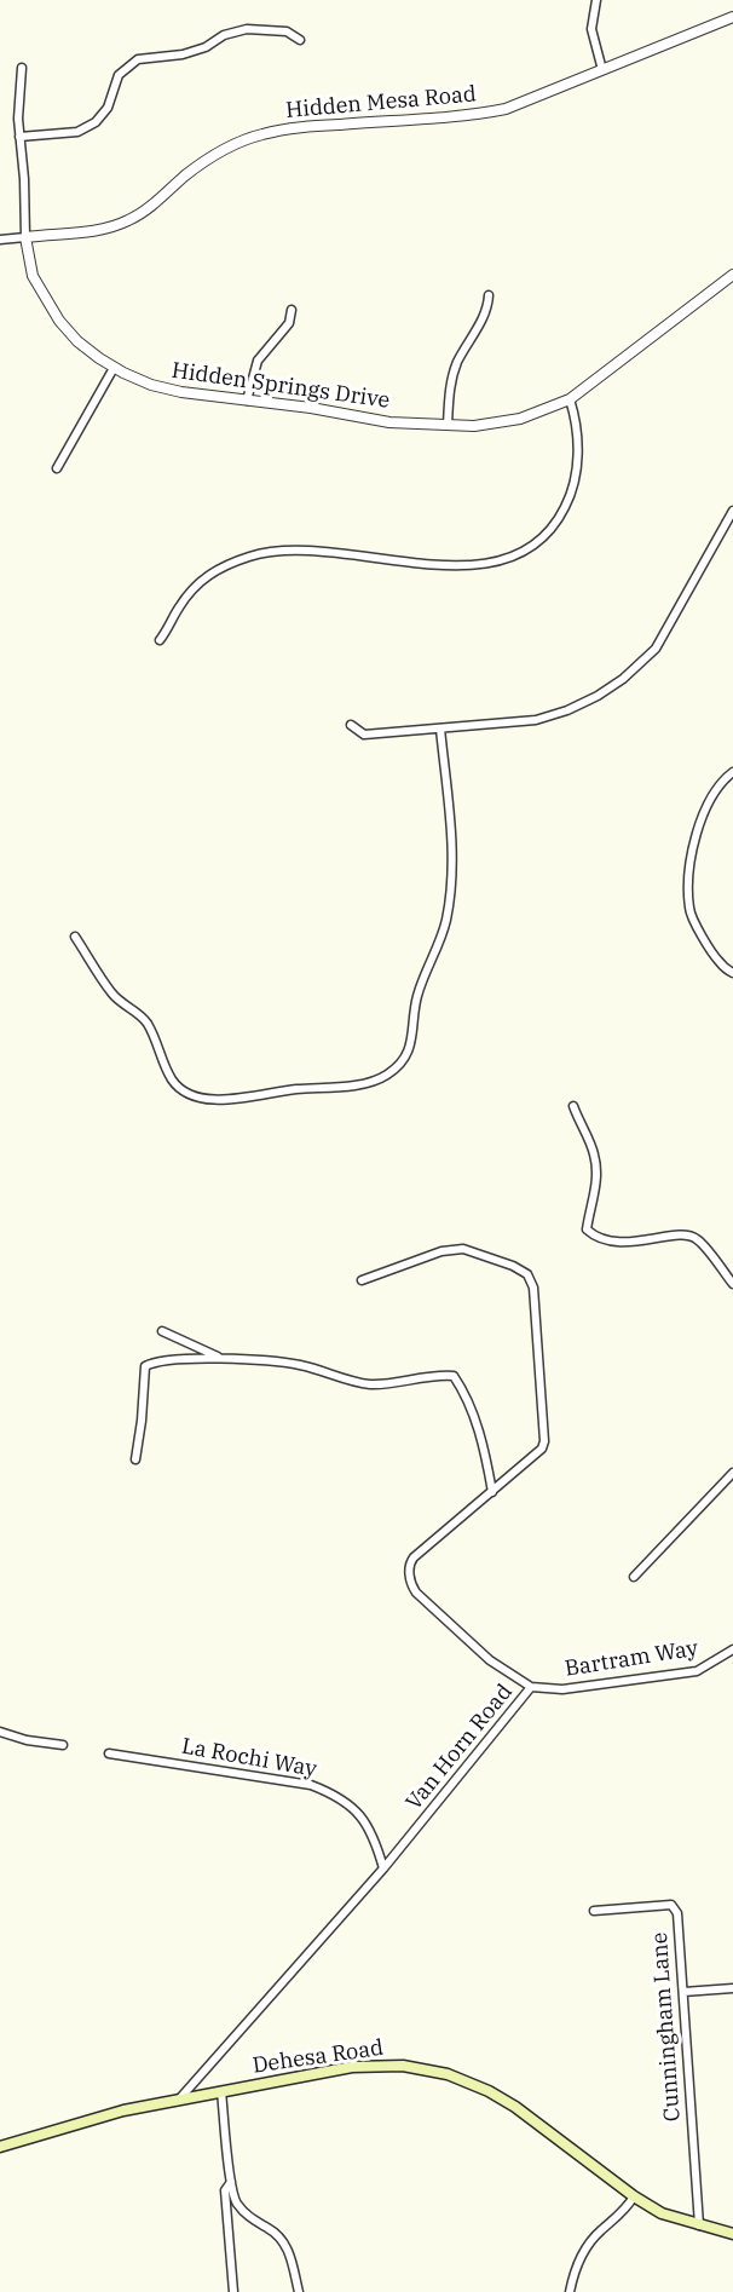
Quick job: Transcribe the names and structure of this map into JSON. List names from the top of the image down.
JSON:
{
  "streets": {
    "main road": ["Dehesa Road"],
    "street": [
      "Hidden Mesa Road",
      "Hidden Springs Drive",
      "Bartram Way",
      "Van Horn Road",
      "La Rochi Way",
      "Cunningham Lane"
    ]
  },
  "crossings": [
    ["Hidden Mesa Road", "Hidden Springs Drive"],
    ["Bartram Way", "Van Horn Road"],
    ["Van Horn Road", "La Rochi Way"],
    ["Van Horn Road", "Dehesa Road"],
    ["Cunningham Lane", "Dehesa Road"]
  ]
}
